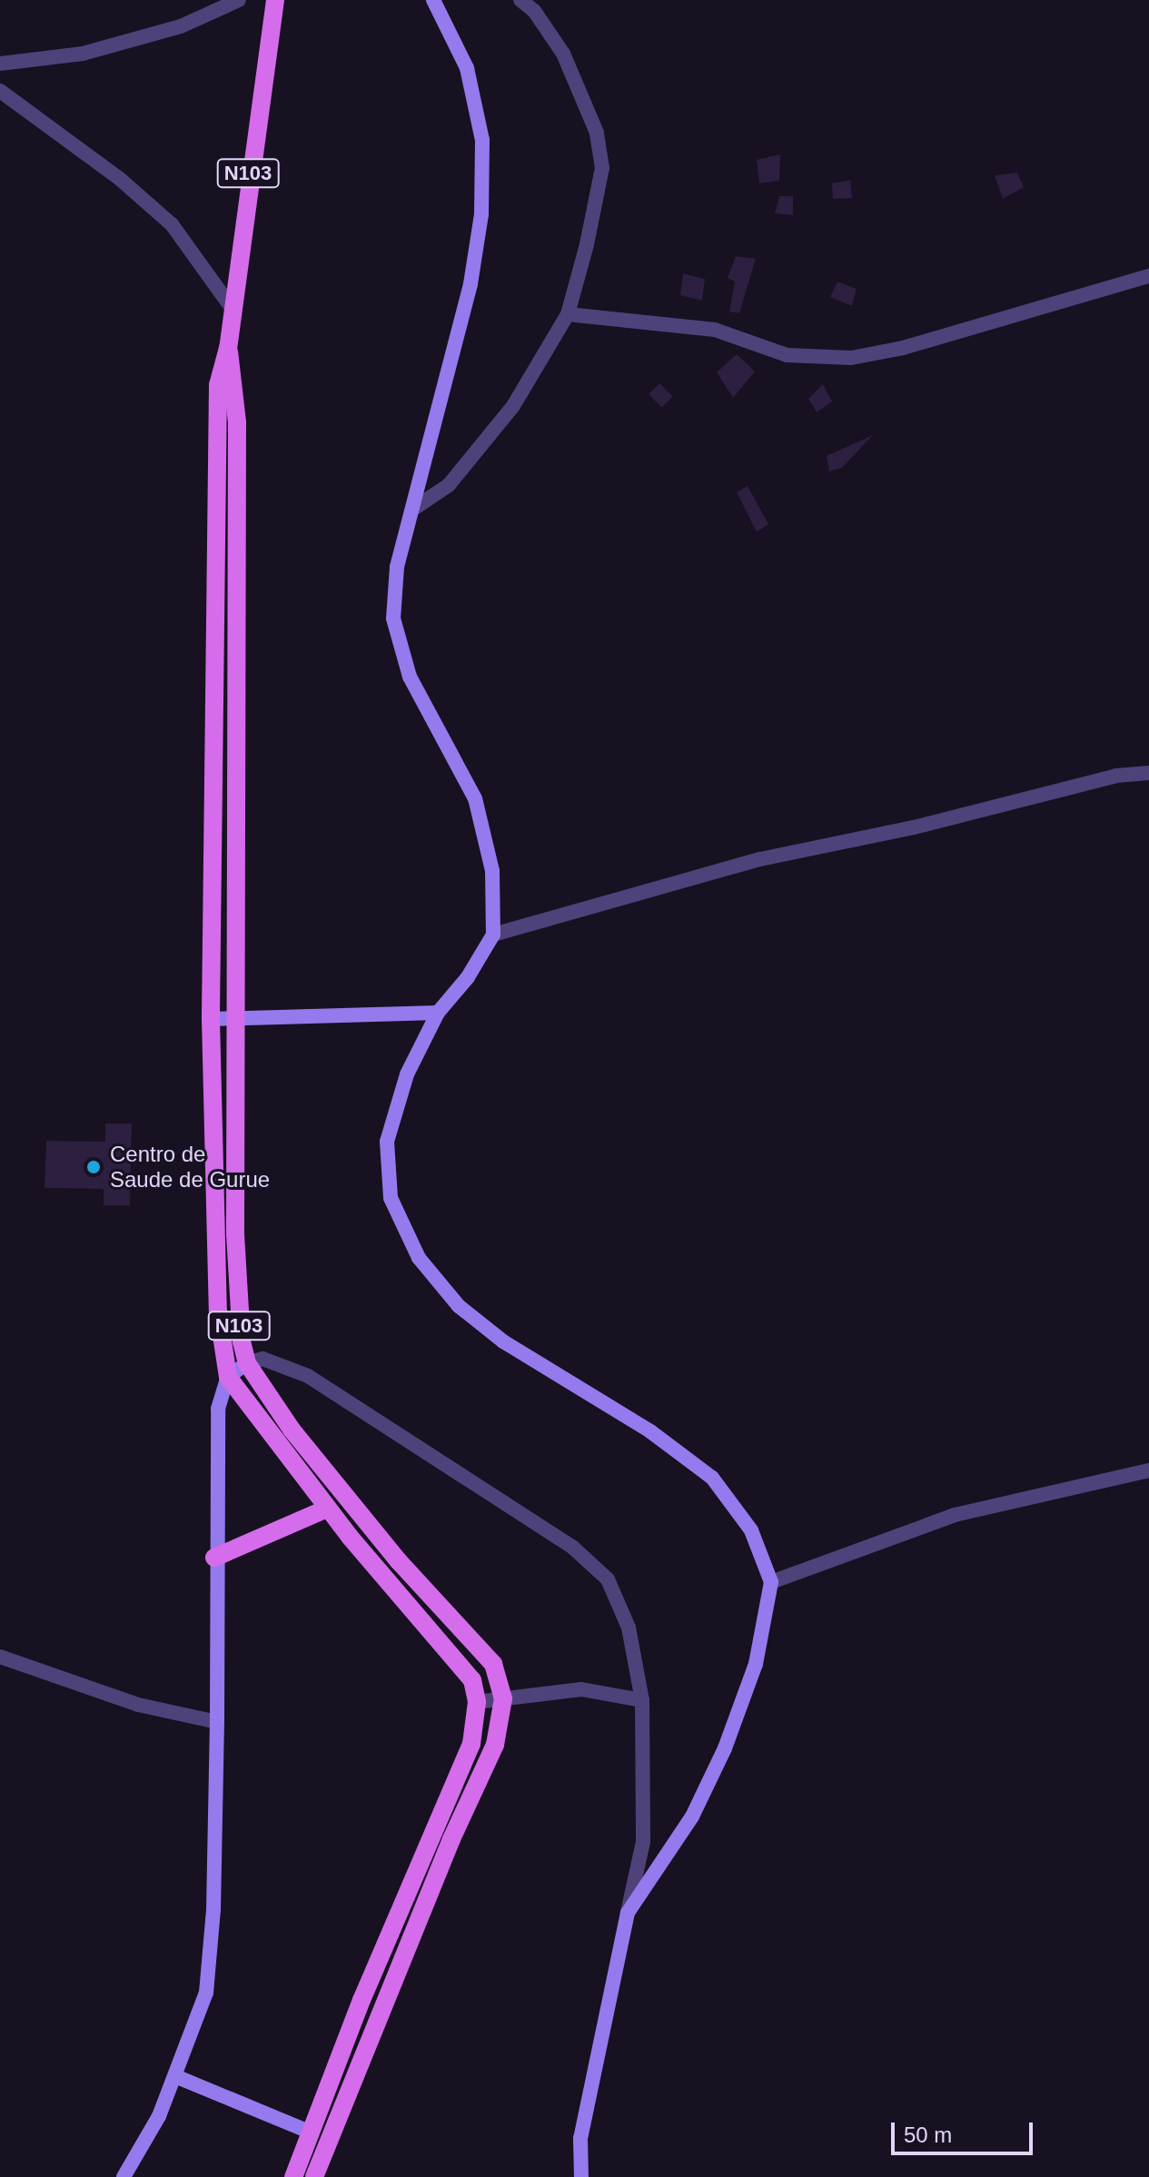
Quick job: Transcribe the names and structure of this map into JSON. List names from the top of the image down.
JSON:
{
  "streets": {
    "main road": ["N103"]
  },
  "places": ["Centro de Saude de Gurue"],
  "scale_bar": "50 m"
}
